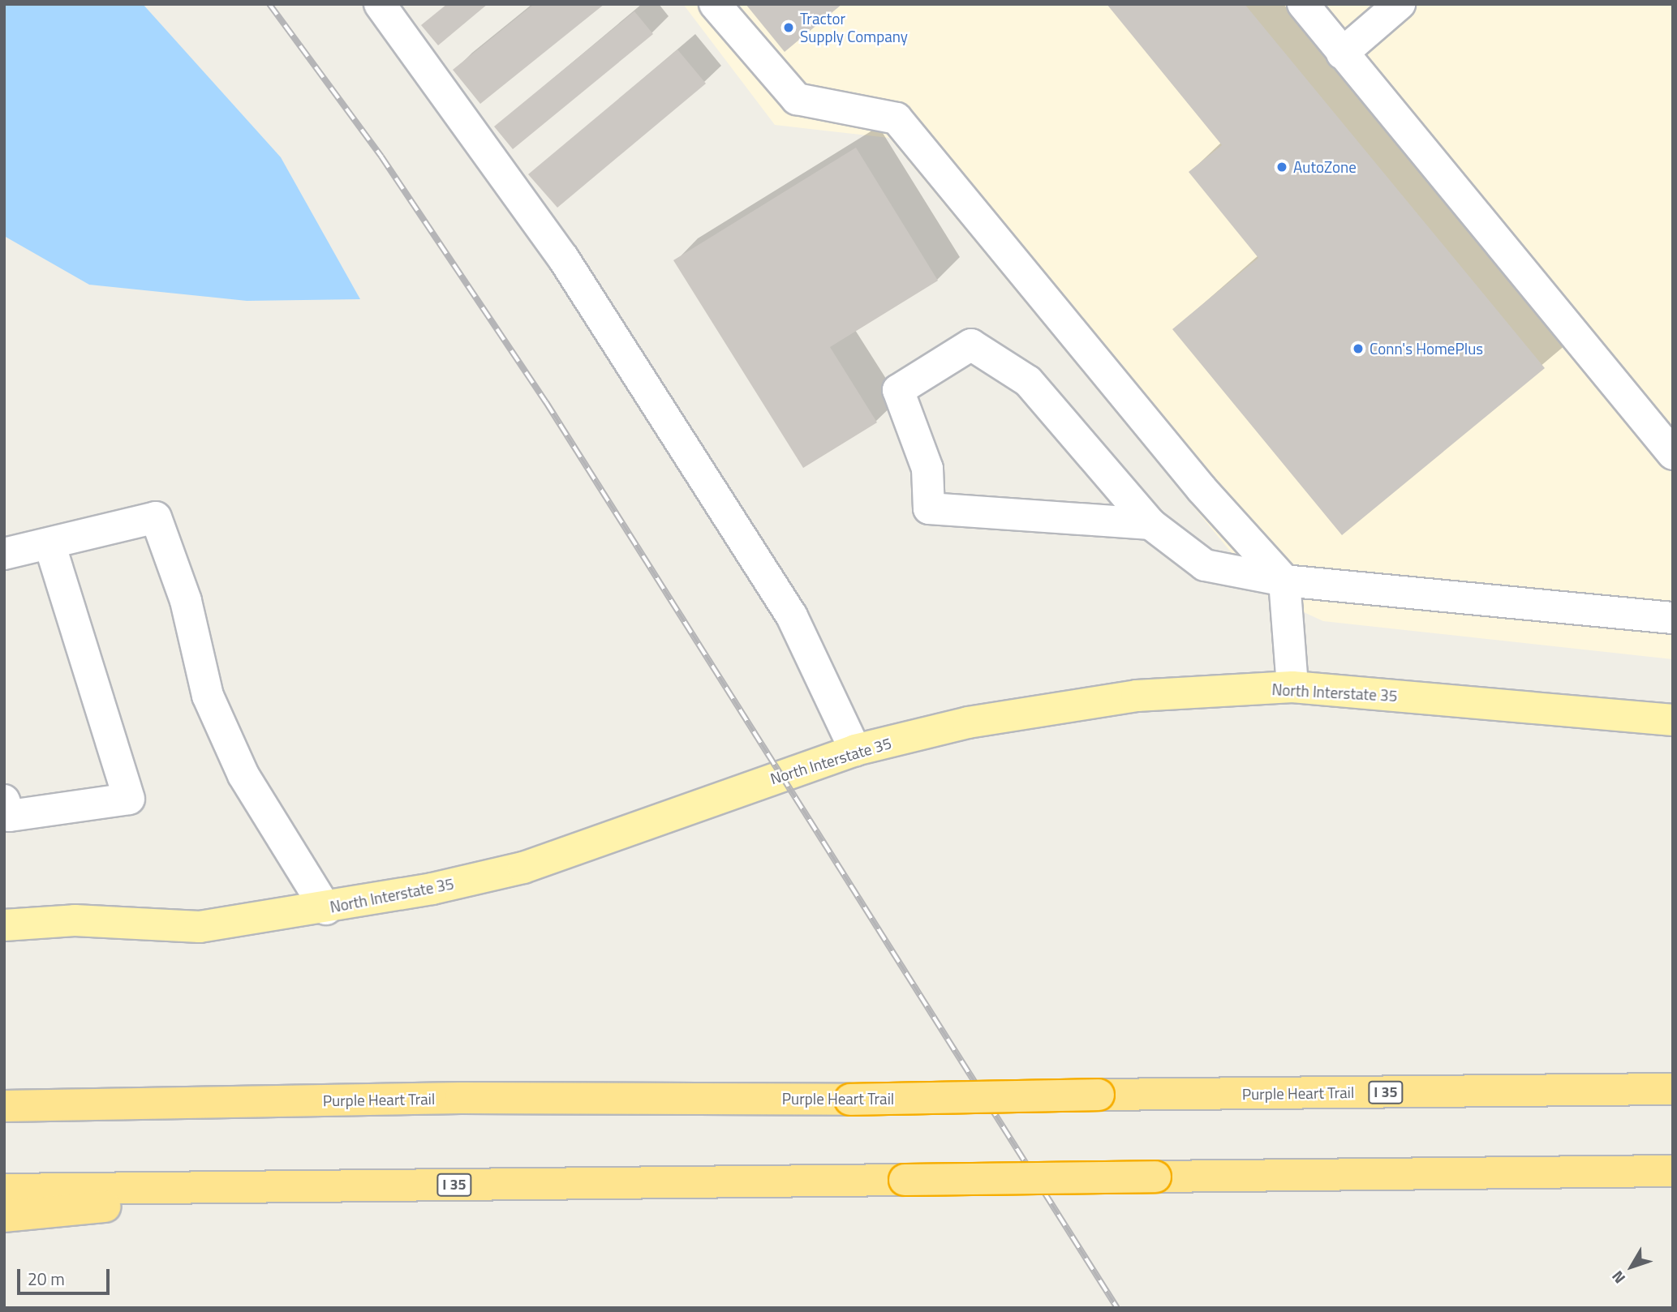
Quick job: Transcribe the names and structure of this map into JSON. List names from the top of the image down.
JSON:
{
  "streets": {
    "highway": ["I 35", "Purple Heart Trail"],
    "main road": ["North Interstate 35"]
  },
  "places": ["Tractor Supply Company", "AutoZone", "Conn's HomePlus"],
  "scale_bar": "20 m",
  "north": "bottom left"
}
